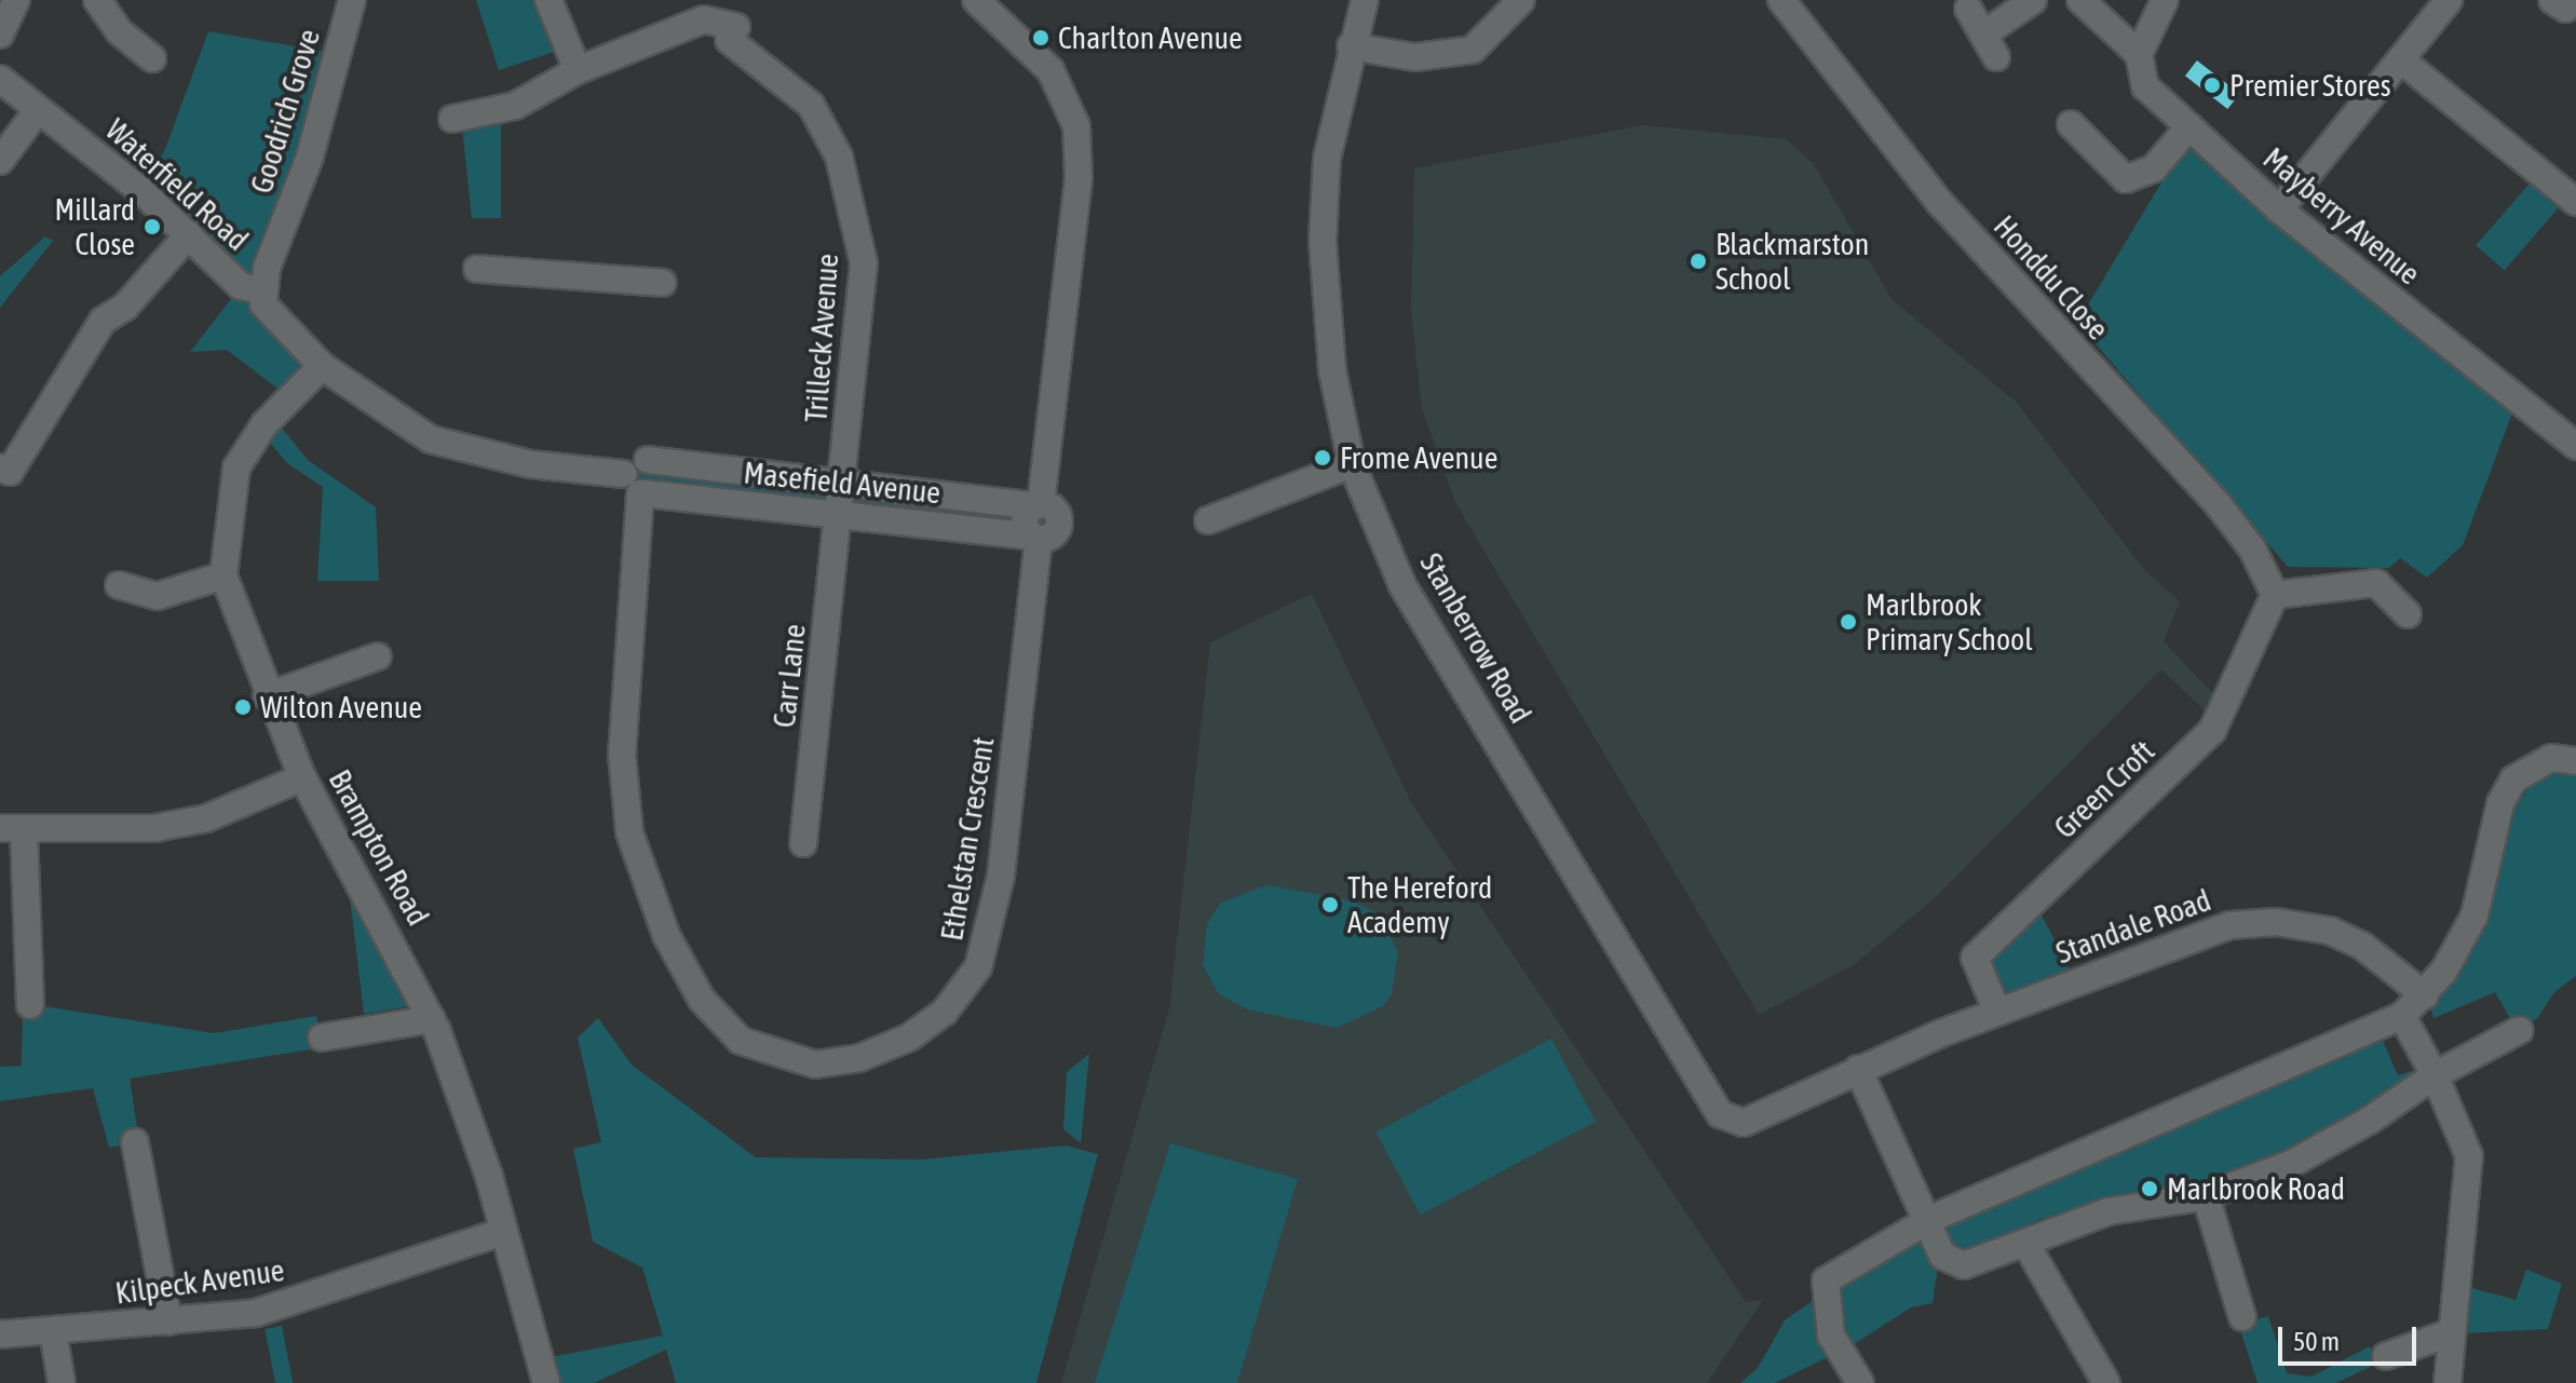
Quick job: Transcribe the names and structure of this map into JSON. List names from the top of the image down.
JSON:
{
  "streets": {
    "street": [
      "Goodrich Grove",
      "Waterfield Road",
      "Mayberry Avenue",
      "Honddu Close",
      "Trilleck Avenue",
      "Masefield Avenue",
      "Stanberrow Road",
      "Carr Lane",
      "Green Croft",
      "Ethelstan Crescent",
      "Brampton Road",
      "Standale Road",
      "Kilpeck Avenue"
    ]
  },
  "crossings": [
    ["Goodrich Grove", "Waterfield Road"],
    ["Waterfield Road", "Masefield Avenue"],
    ["Waterfield Road", "Ethelstan Crescent"],
    ["Waterfield Road", "Brampton Road"],
    ["Honddu Close", "Green Croft"],
    ["Trilleck Avenue", "Masefield Avenue"],
    ["Trilleck Avenue", "Carr Lane"],
    ["Masefield Avenue", "Carr Lane"],
    ["Masefield Avenue", "Ethelstan Crescent"],
    ["Stanberrow Road", "Standale Road"],
    ["Green Croft", "Standale Road"],
    ["Brampton Road", "Kilpeck Avenue"]
  ],
  "places": [
    "Charlton Avenue",
    "Premier Stores",
    "Millard Close",
    "Blackmarston School",
    "Frome Avenue",
    "Marlbrook Primary School",
    "Wilton Avenue",
    "The Hereford Academy",
    "Marlbrook Road"
  ],
  "scale_bar": "50 m"
}
